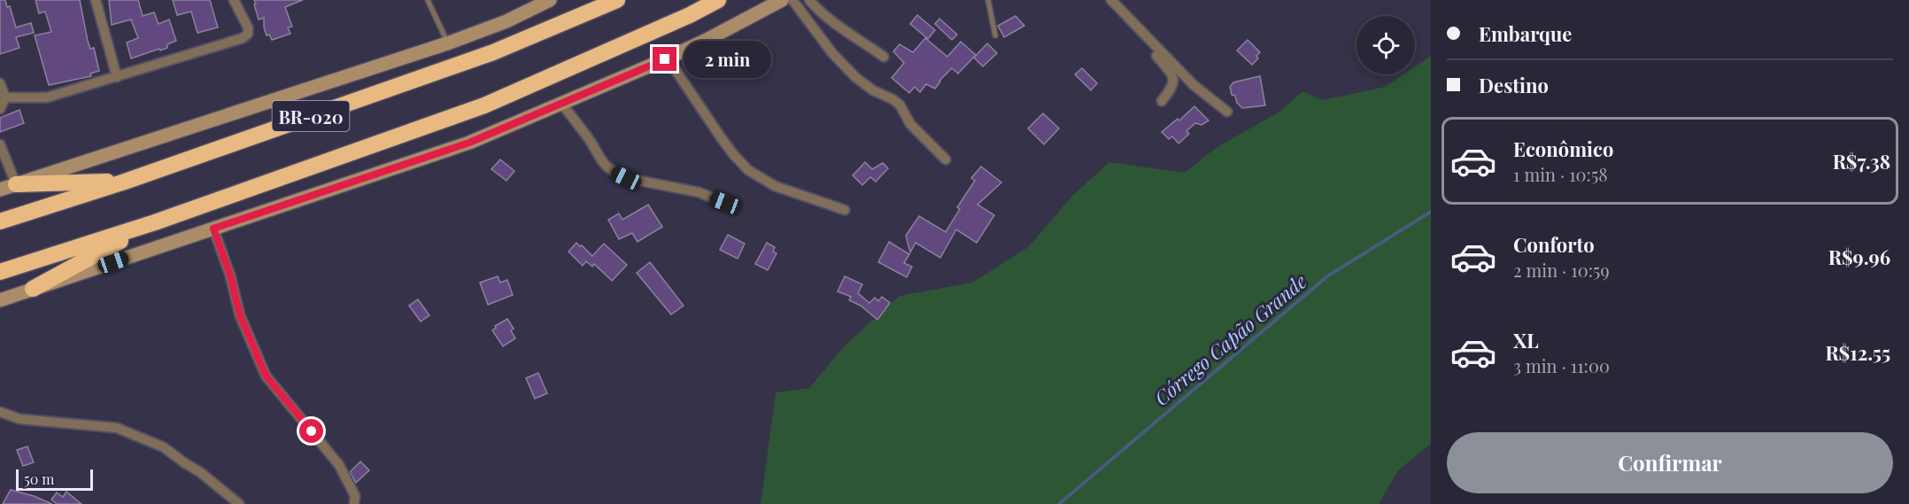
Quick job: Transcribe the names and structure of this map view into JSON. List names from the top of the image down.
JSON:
{
  "streets": {
    "highway": ["BR-020"]
  },
  "water": ["Córrego Capão Grande"],
  "scale_bar": "50 m",
  "page": {
    "banner": ["Embarque", "Destino"],
    "bubble": "2 min",
    "list": [
      {
        "name": "Econômico",
        "note": "1 min · 10:58",
        "value": "R$7.38"
      },
      {
        "name": "Conforto",
        "note": "2 min · 10:59",
        "value": "R$9.96"
      },
      {
        "name": "XL",
        "note": "3 min · 11:00",
        "value": "R$12.55"
      }
    ],
    "buttons": "Confirmar",
    "scale": "50 m"
  }
}
